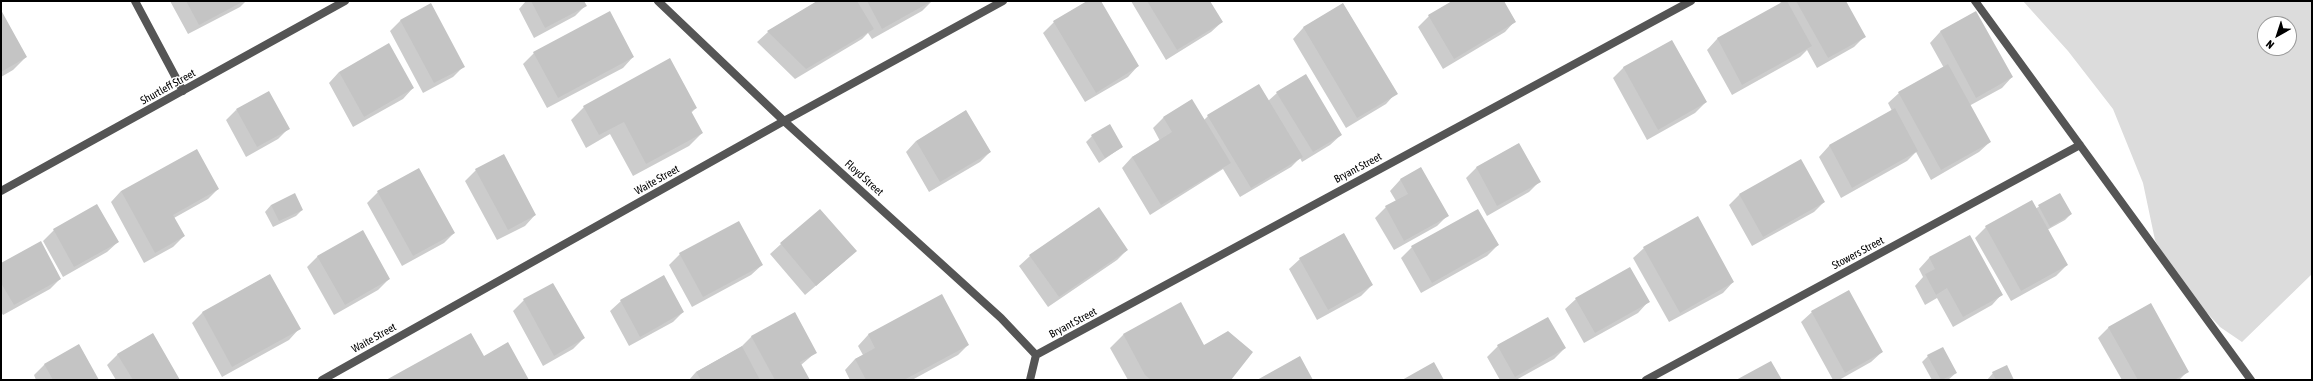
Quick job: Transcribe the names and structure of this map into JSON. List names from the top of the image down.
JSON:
{
  "streets": {
    "street": [
      "Shurtleff Street",
      "Bryant Street",
      "Floyd Street",
      "Waite Street",
      "Stowers Street"
    ]
  },
  "crossings": [
    ["Bryant Street", "Floyd Street"],
    ["Floyd Street", "Waite Street"]
  ],
  "north": "bottom left"
}
